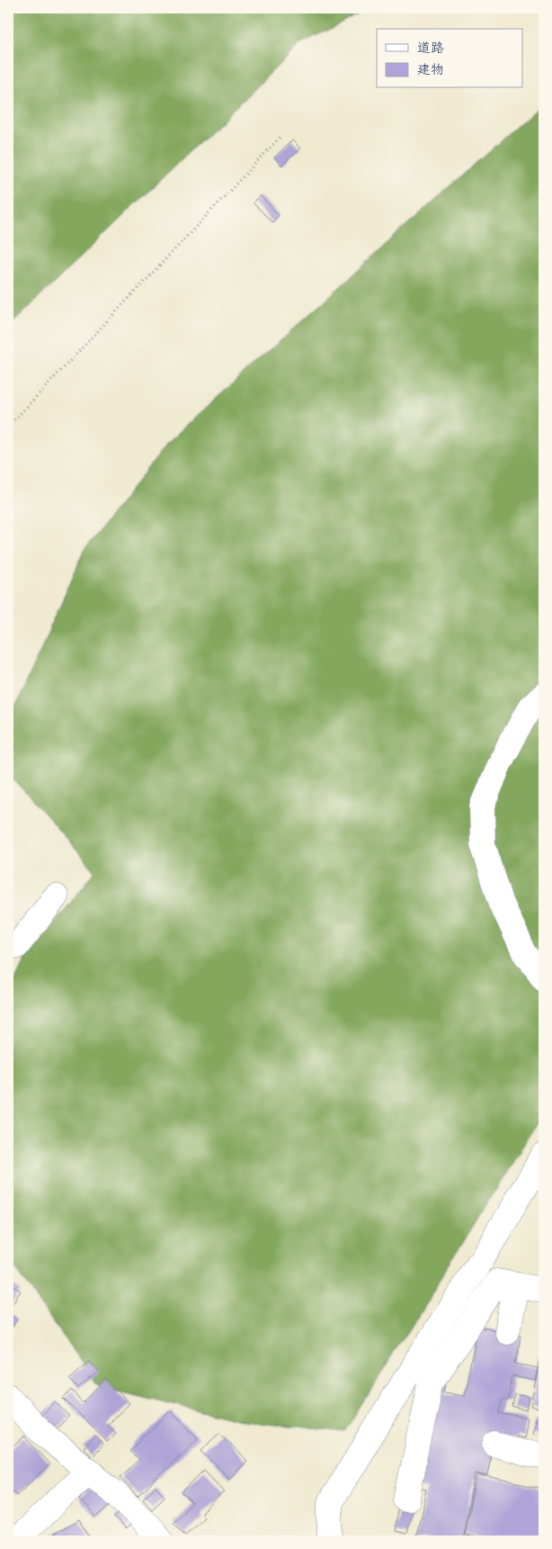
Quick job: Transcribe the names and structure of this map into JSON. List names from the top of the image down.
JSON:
{
  "legend": ["道路", "建物"]
}
